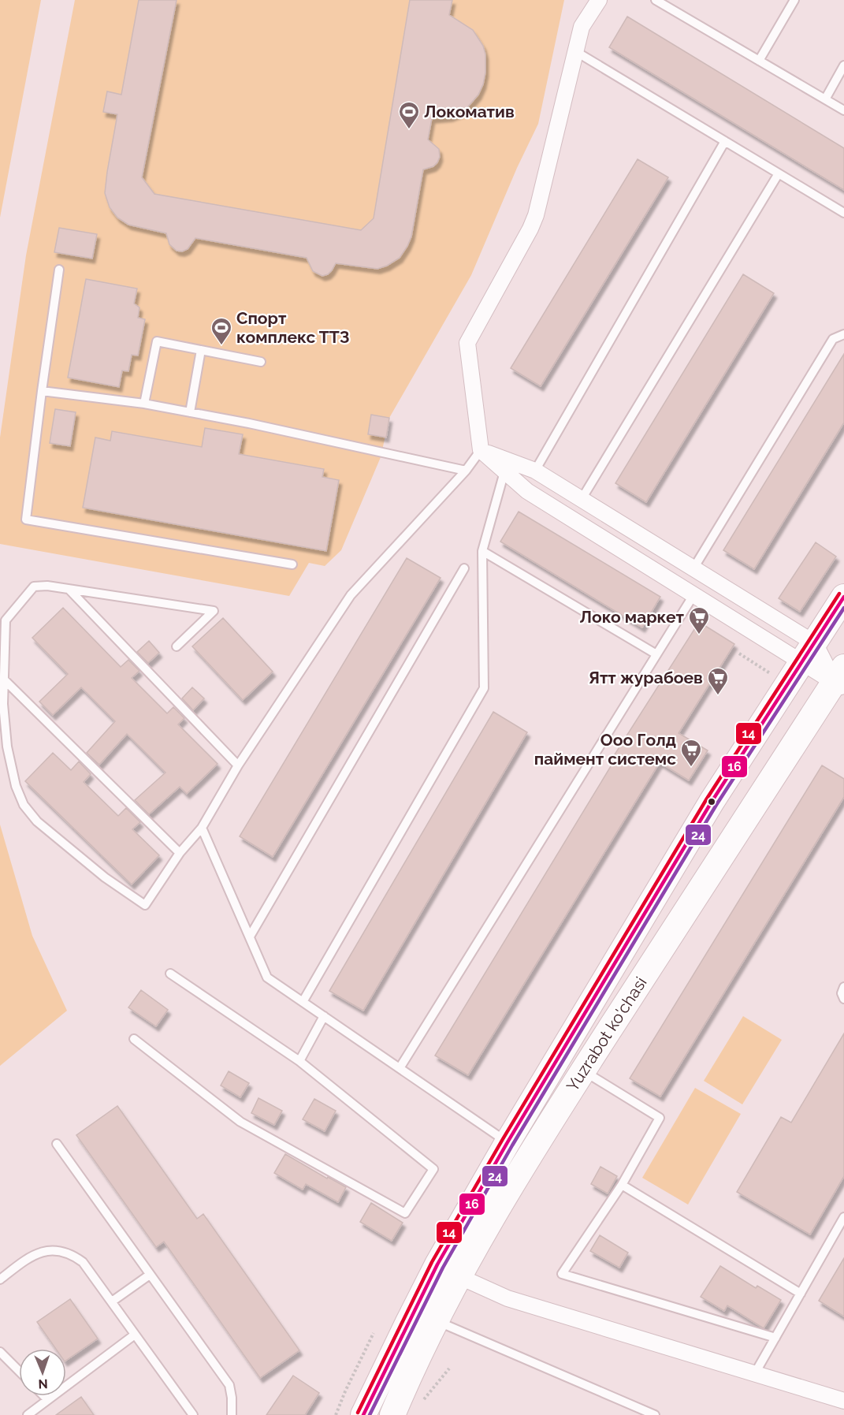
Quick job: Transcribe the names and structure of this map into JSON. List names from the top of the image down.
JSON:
{
  "streets": {
    "main road": ["Yuzrabot ko'chasi"]
  },
  "places": {
    "sports": ["Локоматив", "Спорт комплекс ТТЗ"],
    "supermarket": ["Локо маркет", "Ятт журабоев", "Ооо Голд паймент системс"]
  },
  "lines": ["transit line 14", "transit line 16", "transit line 24"],
  "north": "bottom"
}
